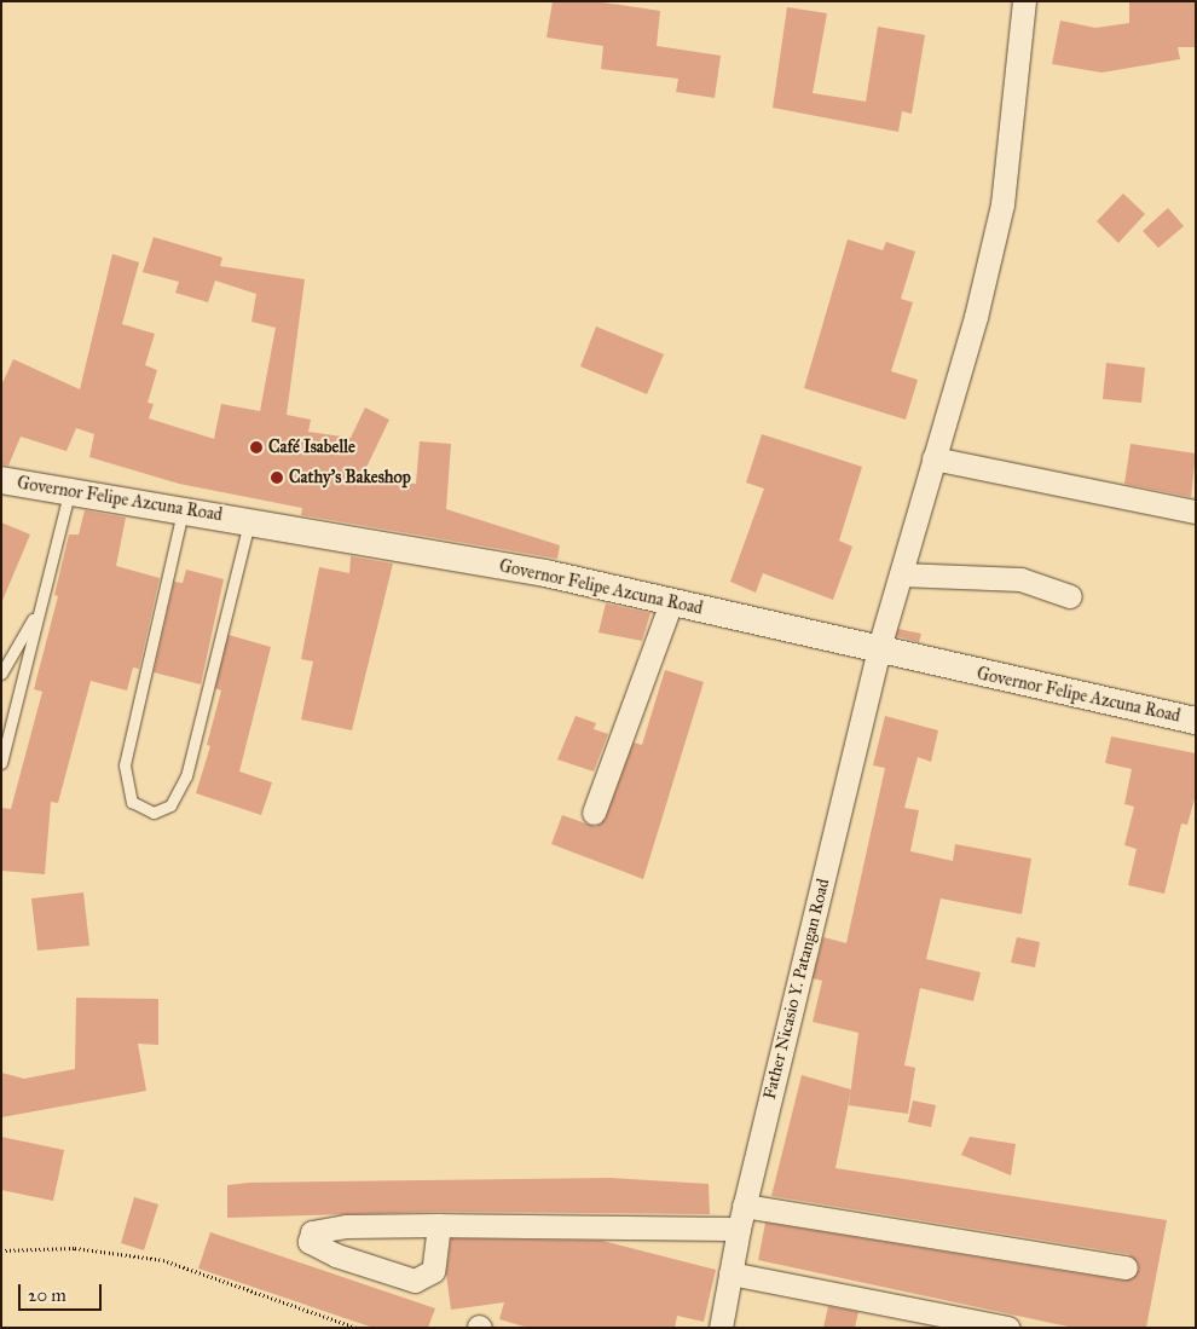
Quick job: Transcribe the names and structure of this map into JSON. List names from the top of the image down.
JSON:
{
  "streets": {
    "street": ["Governor Felipe Azcuna Road", "Father Nicasio Y. Patangan Road"]
  },
  "crossings": [
    ["Governor Felipe Azcuna Road", "Father Nicasio Y. Patangan Road"]
  ],
  "places": ["Café Isabelle", "Cathy's Bakeshop"],
  "scale_bar": "20 m"
}
